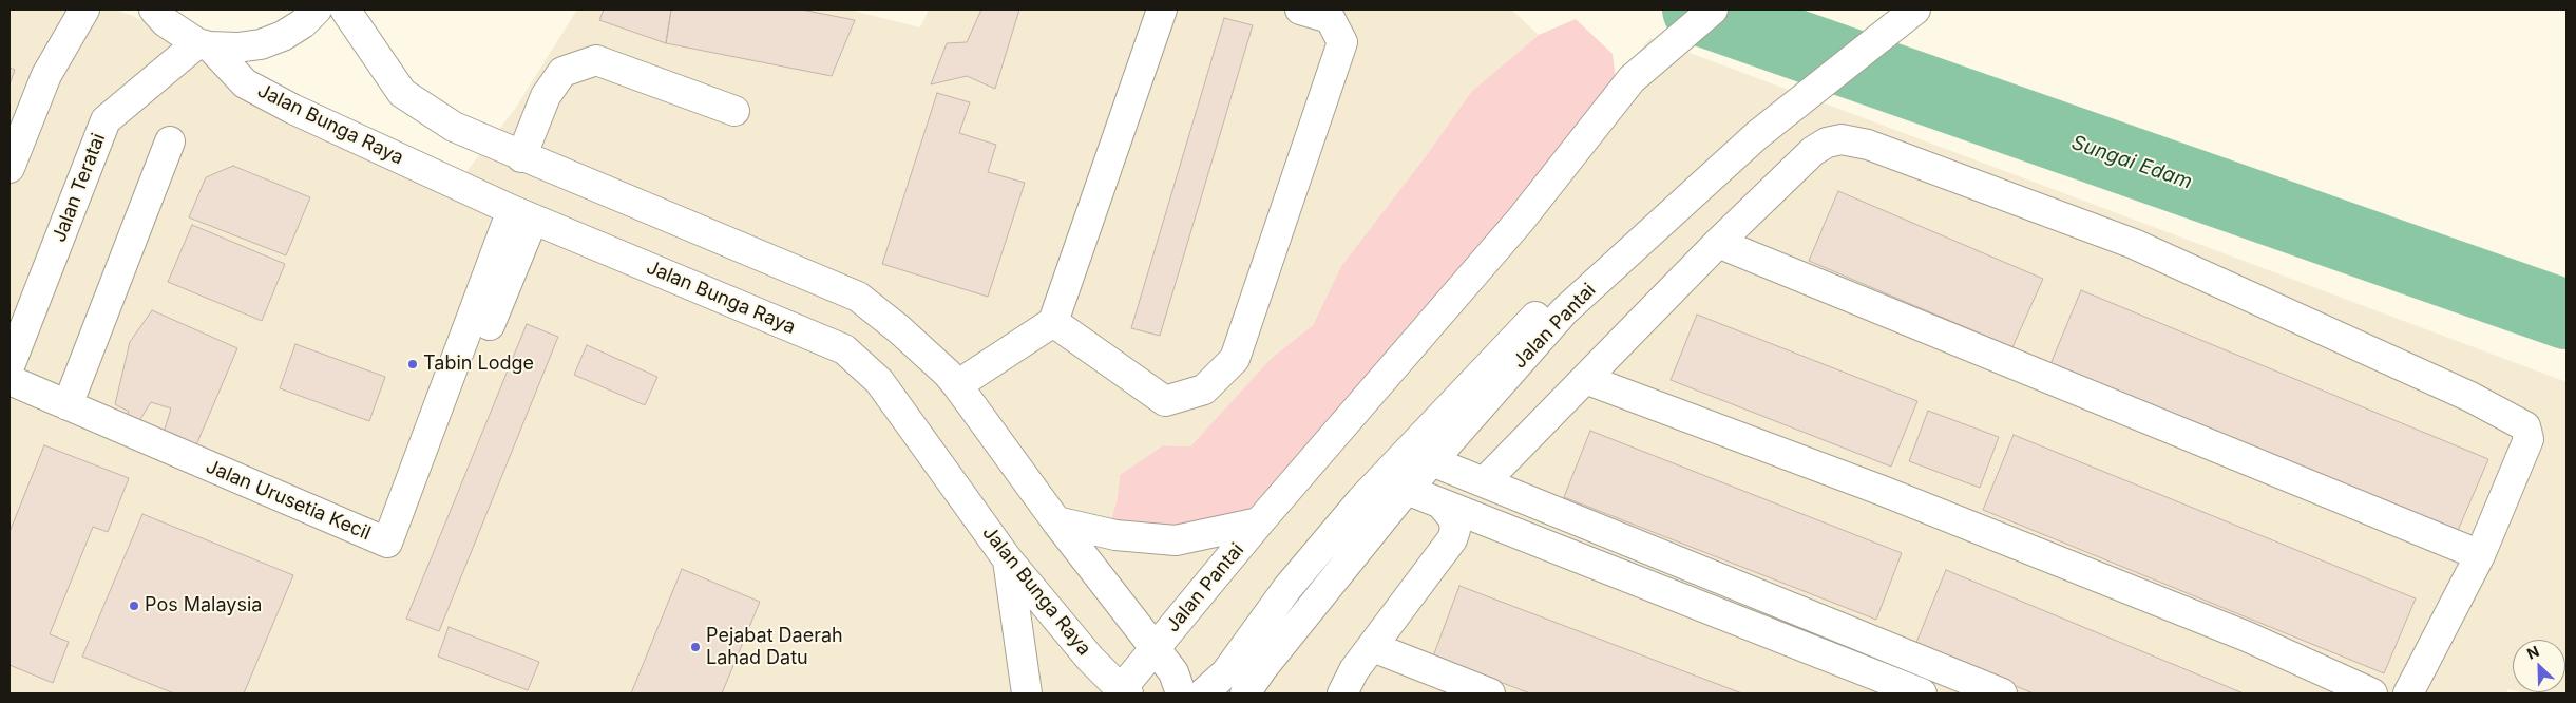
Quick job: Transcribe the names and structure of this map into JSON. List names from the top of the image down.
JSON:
{
  "streets": {
    "street": [
      "Jalan Bunga Raya",
      "Jalan Teratai",
      "Jalan Pantai",
      "Jalan Urusetia Kecil"
    ]
  },
  "crossings": [
    ["Jalan Bunga Raya", "Jalan Teratai"],
    ["Jalan Bunga Raya", "Jalan Pantai"],
    ["Jalan Bunga Raya", "Jalan Urusetia Kecil"]
  ],
  "water": ["Sungai Edam"],
  "places": ["Tabin Lodge", "Pos Malaysia", "Pejabat Daerah Lahad Datu"],
  "north": "top left"
}
